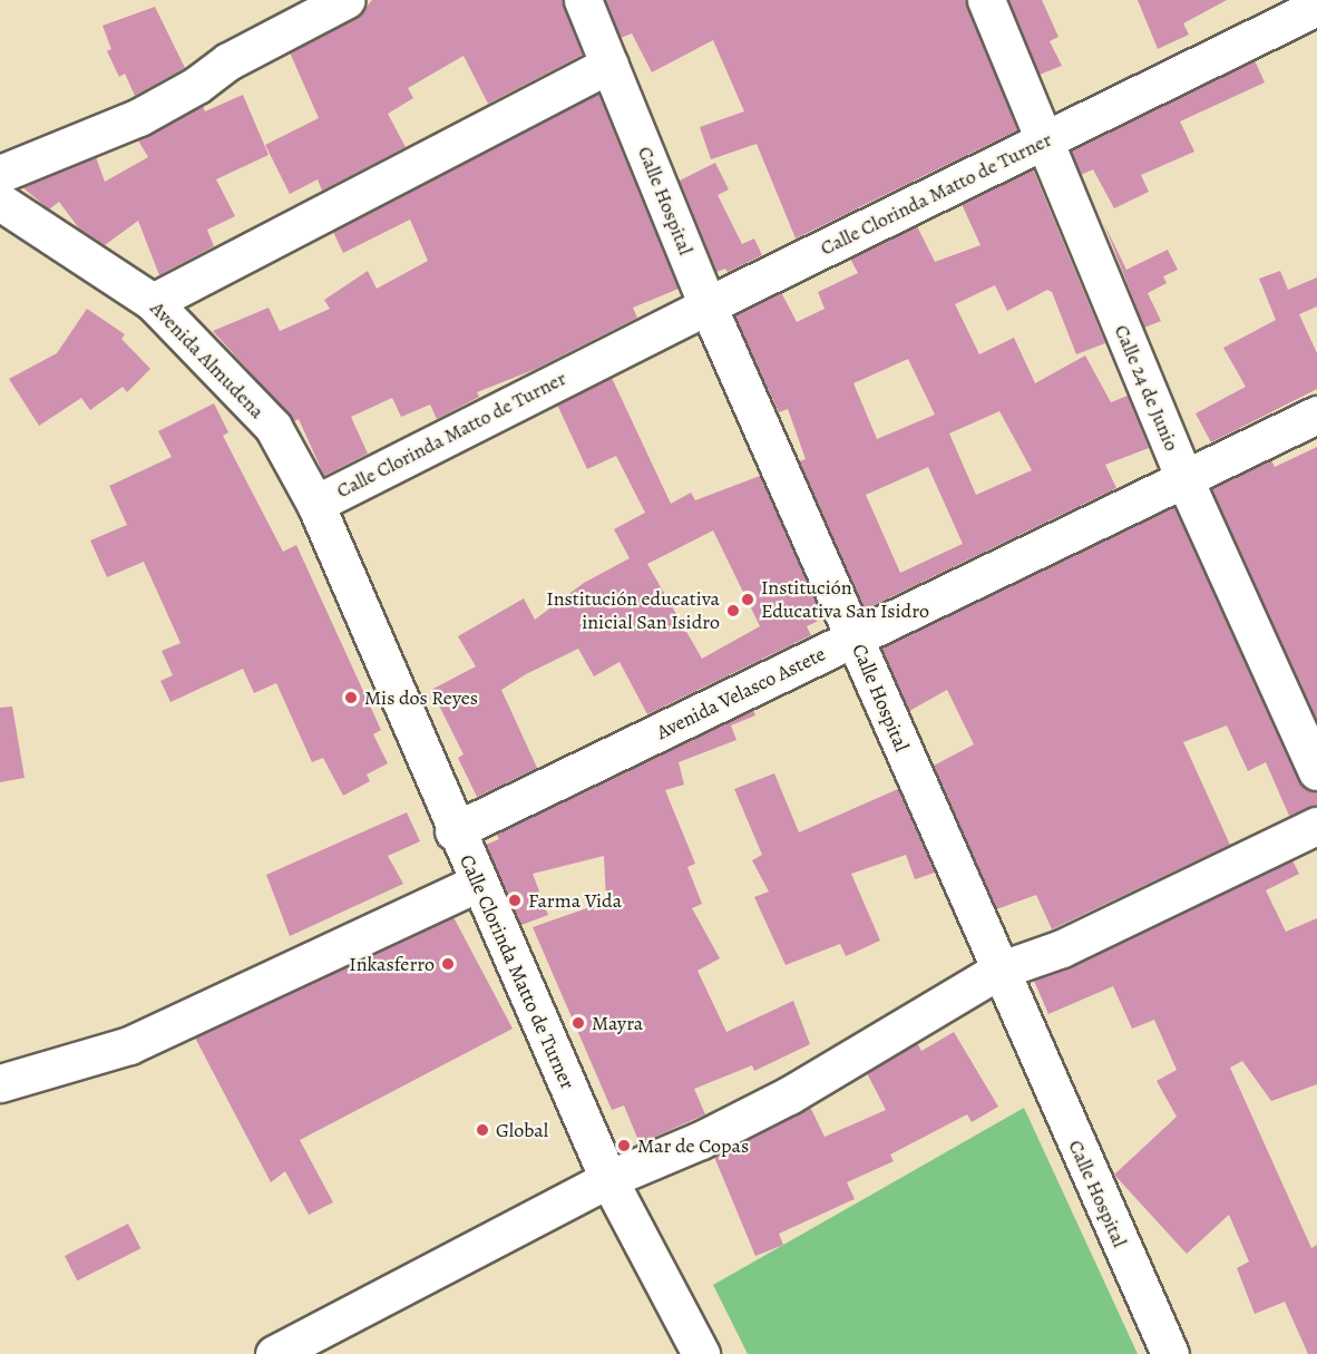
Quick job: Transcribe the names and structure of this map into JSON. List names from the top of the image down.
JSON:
{
  "streets": {
    "street": [
      "Calle Clorinda Matto de Turner",
      "Calle Hospital",
      "Avenida Almudena",
      "Calle 24 de Junio",
      "Avenida Velasco Astete"
    ]
  },
  "crossings": [
    ["Calle Clorinda Matto de Turner", "Calle Hospital"],
    ["Calle Clorinda Matto de Turner", "Avenida Almudena"],
    ["Calle Clorinda Matto de Turner", "Calle 24 de Junio"],
    ["Calle Clorinda Matto de Turner", "Avenida Velasco Astete"],
    ["Calle Hospital", "Avenida Velasco Astete"],
    ["Calle 24 de Junio", "Avenida Velasco Astete"]
  ],
  "places": [
    "Institución Educativa San Isidro",
    "Institución educativa inicial San Isidro",
    "Mis dos Reyes",
    "Farma Vida",
    "Inkasferro",
    "Mayra",
    "Global",
    "Mar de Copas"
  ]
}
